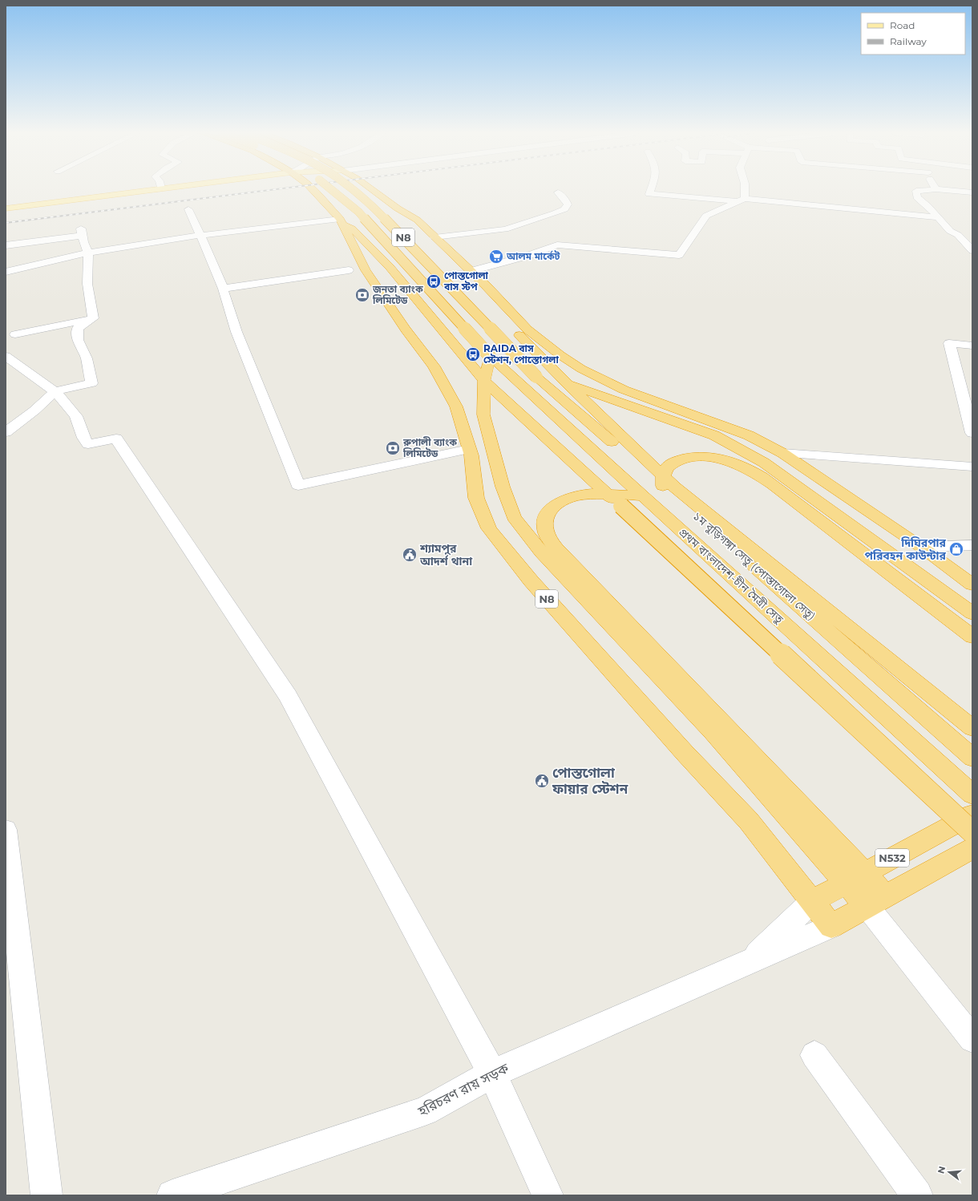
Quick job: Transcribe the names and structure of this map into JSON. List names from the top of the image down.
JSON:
{
  "streets": {
    "highway": [
      "N8",
      "১ম বুড়িগঙ্গা সেতু (পোস্তাগোলা সেতু)",
      "প্রথম বাংলাদেশ-চীন মৈত্রী সেতু",
      "N532"
    ],
    "street": ["হরিচরণ রায় সড়ক"]
  },
  "crossings": [
    ["N8", "১ম বুড়িগঙ্গা সেতু (পোস্তাগোলা সেতু)"],
    ["N8", "প্রথম বাংলাদেশ-চীন মৈত্রী সেতু"],
    ["N8", "N532"],
    ["N8", "হরিচরণ রায় সড়ক"],
    ["N532", "হরিচরণ রায় সড়ক"]
  ],
  "places": {
    "supermarket": ["আলম মার্কেট"],
    "bus stop": ["পোস্তগোলা বাস স্টপ", "RAIDA বাস স্টেশন, পোস্তোগলা"],
    "bank": ["জনতা ব্যাংক লিমিটেড", "রুপালী ব্যাংক লিমিটেড"],
    "shop": ["দিঘিরপার পরিবহন কাউন্টার"],
    "public building": ["শ্যামপুর আদর্শ থানা", "পোস্তগোলা ফায়ার স্টেশন"]
  },
  "legend": ["Road", "Railway"],
  "north": "left"
}
